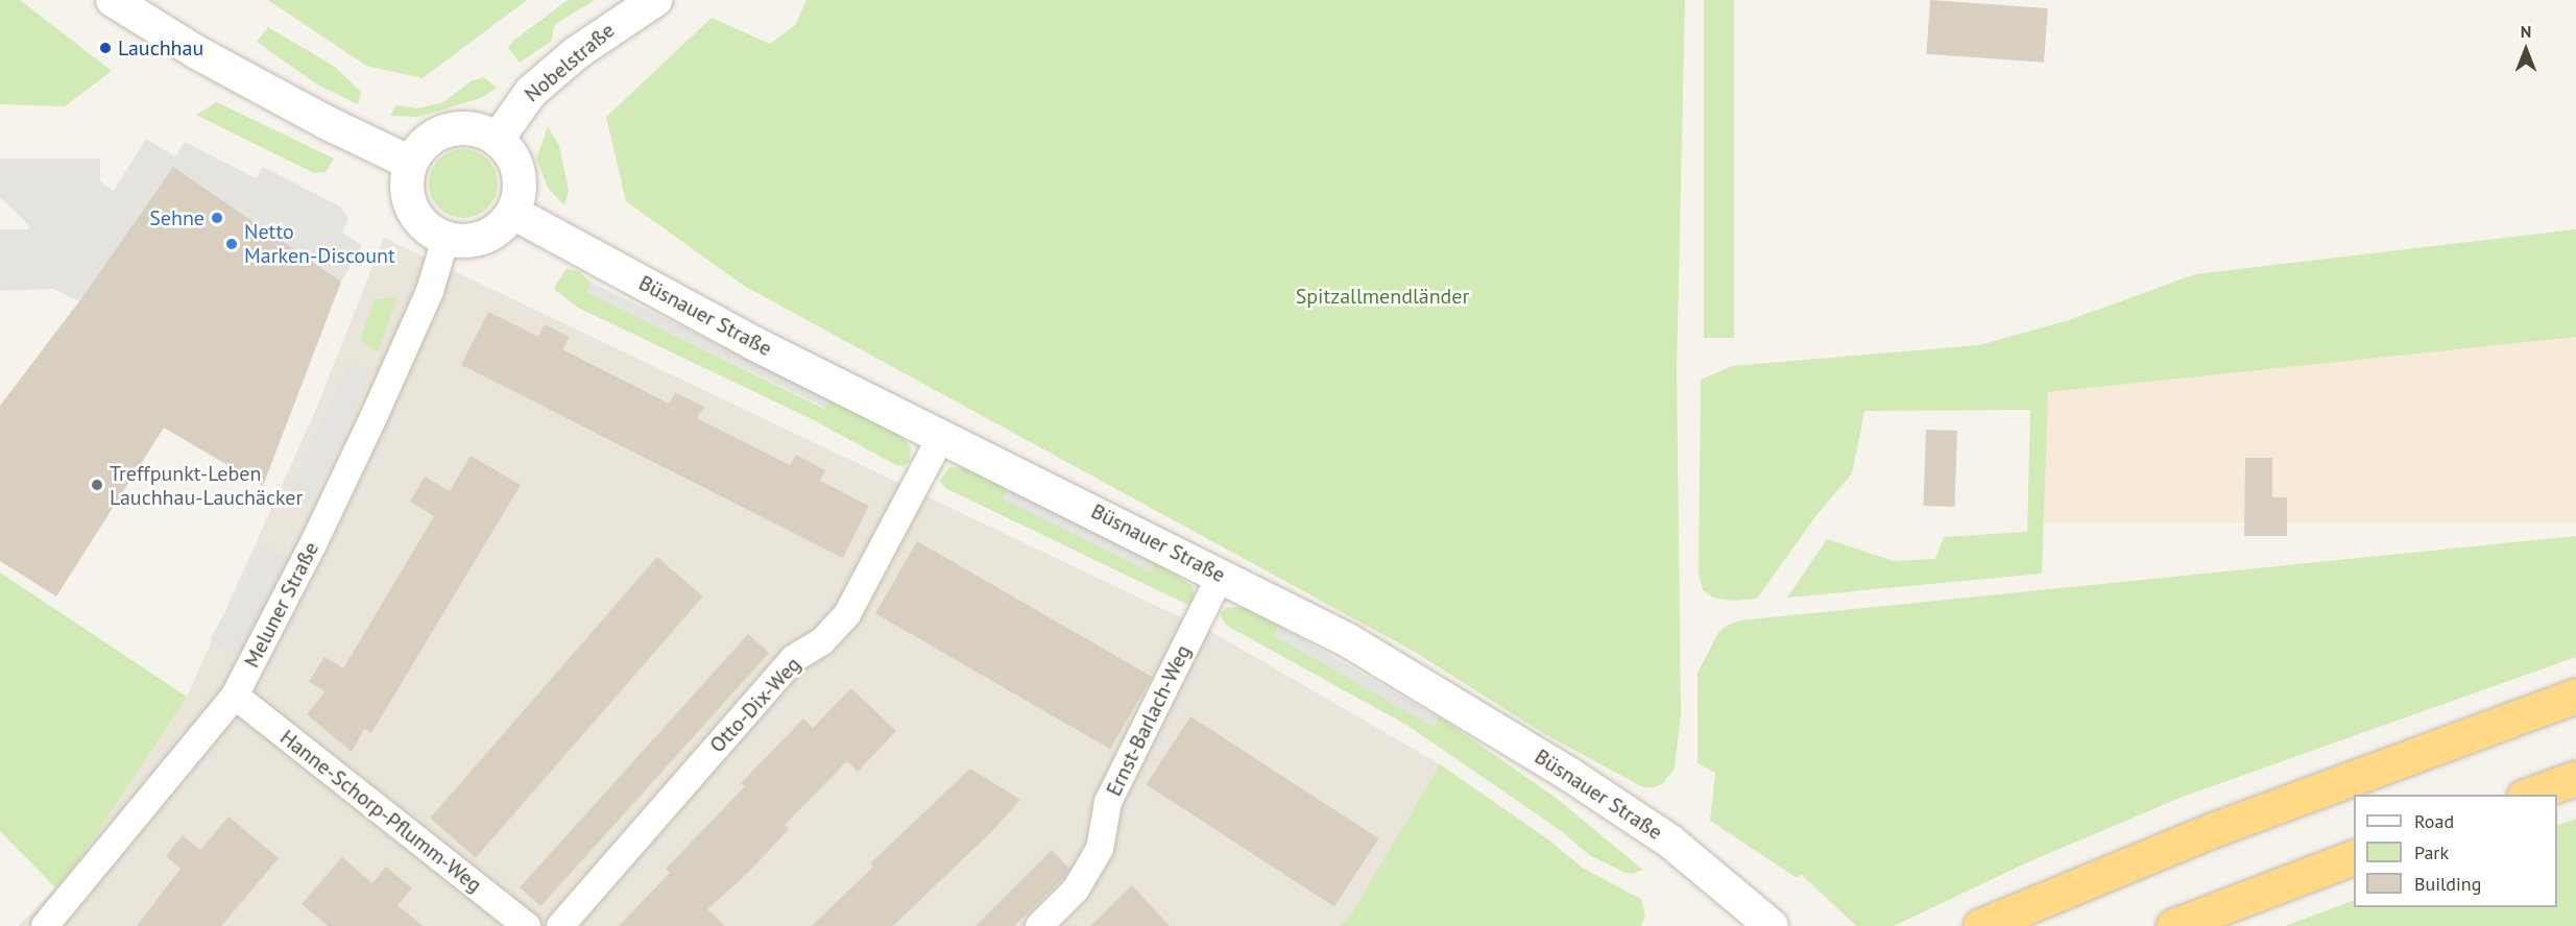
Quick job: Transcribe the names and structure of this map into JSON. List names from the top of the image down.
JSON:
{
  "streets": {
    "street": [
      "Nobelstraße",
      "Büsnauer Straße",
      "Meluner Straße",
      "Otto-Dix-Weg",
      "Ernst-Barlach-Weg",
      "Hanne-Schorp-Pflumm-Weg"
    ]
  },
  "crossings": [
    ["Nobelstraße", "Büsnauer Straße"],
    ["Nobelstraße", "Meluner Straße"],
    ["Büsnauer Straße", "Meluner Straße"],
    ["Büsnauer Straße", "Otto-Dix-Weg"],
    ["Büsnauer Straße", "Ernst-Barlach-Weg"],
    ["Meluner Straße", "Hanne-Schorp-Pflumm-Weg"]
  ],
  "parks": ["Spitzallmendländer"],
  "places": [
    "Lauchhau",
    "Sehne",
    "Netto Marken-Discount",
    "Treffpunkt-Leben Lauchhau-Lauchäcker"
  ],
  "legend": ["Road", "Park", "Building"],
  "north": "top"
}
